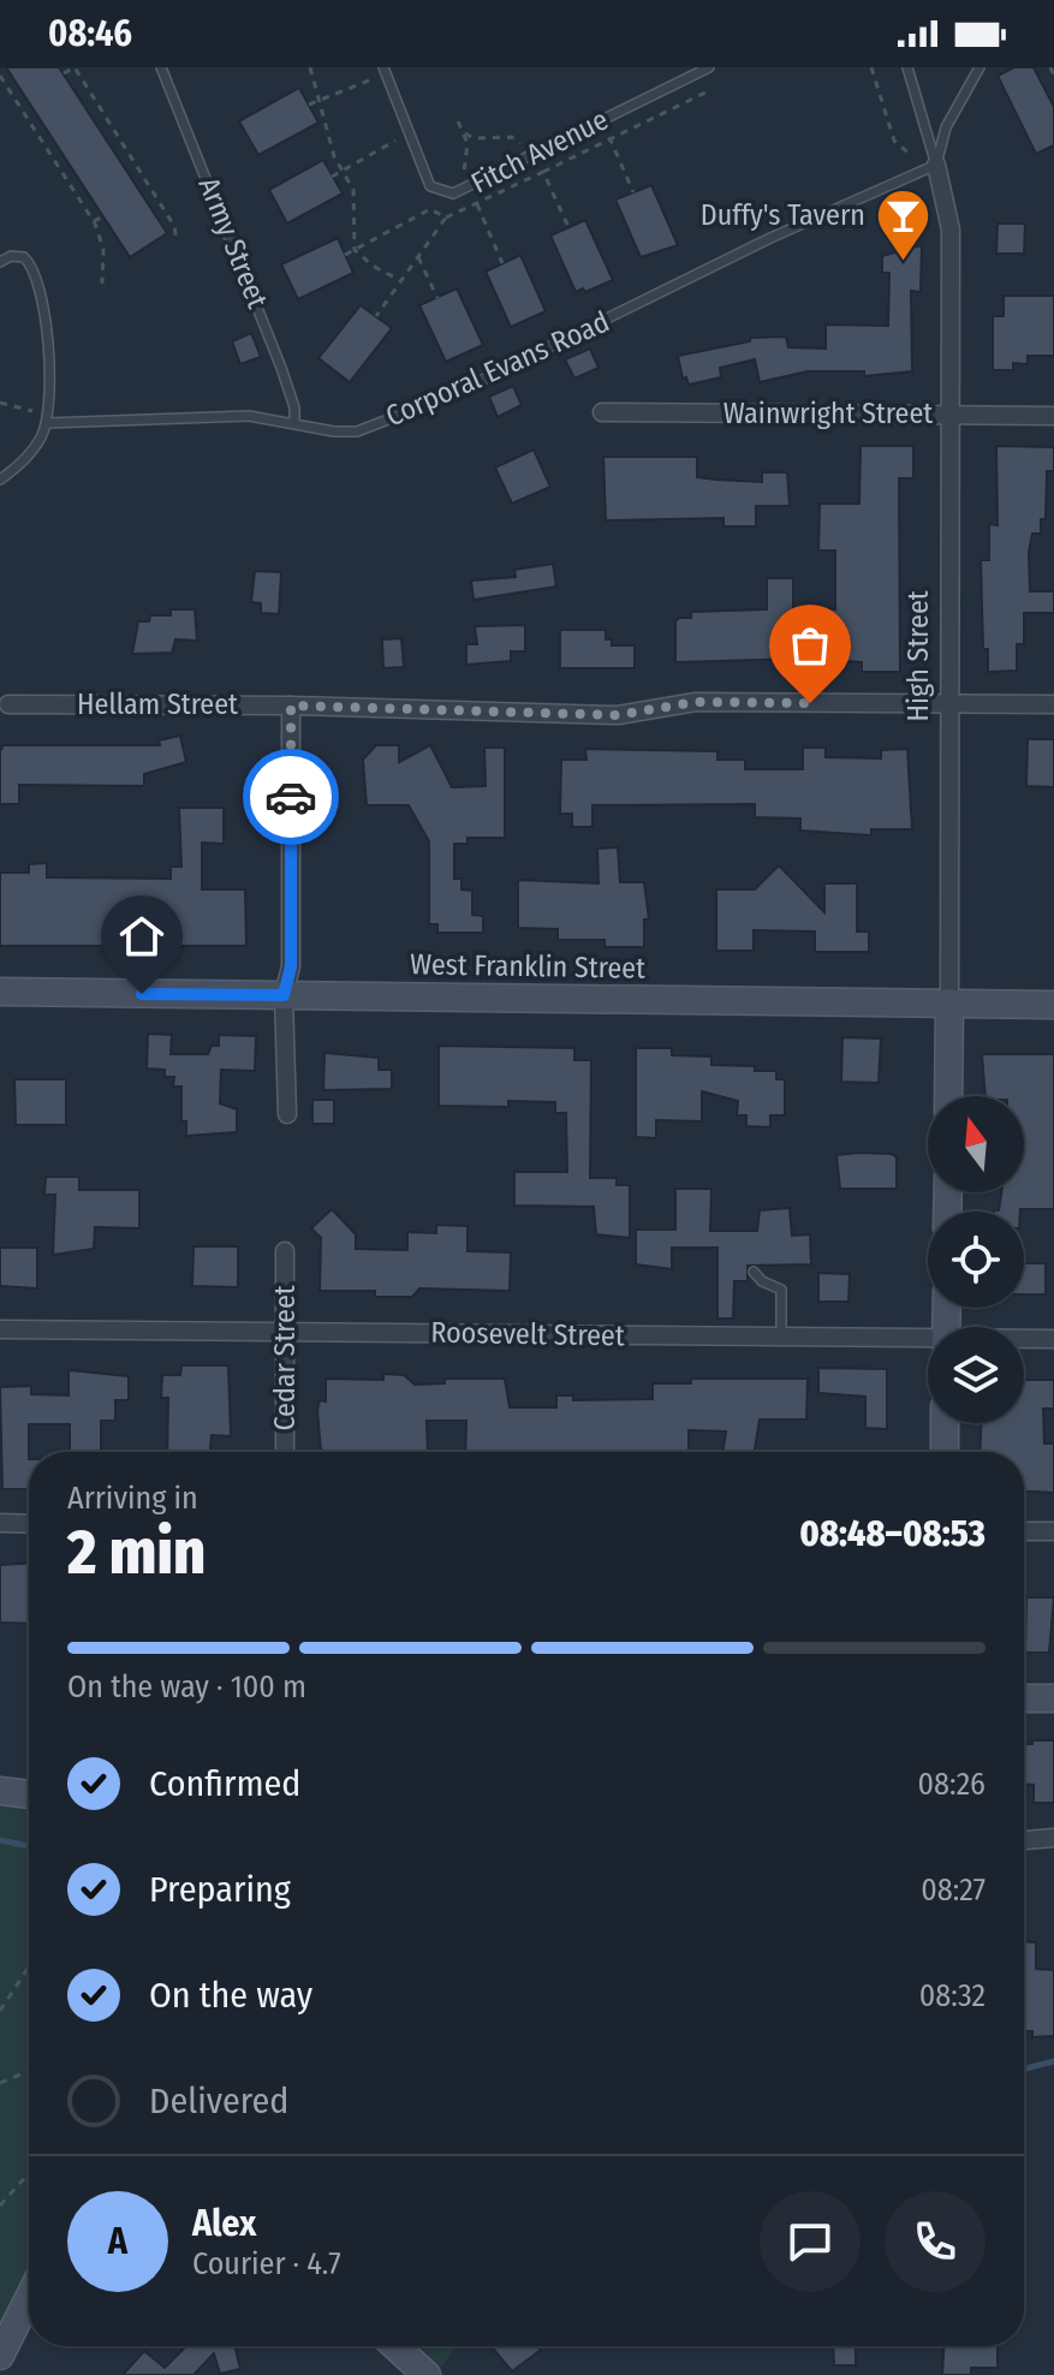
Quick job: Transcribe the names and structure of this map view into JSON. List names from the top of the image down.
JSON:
{
  "streets": {
    "street": [
      "Wainwright Street",
      "High Street",
      "Hellam Street",
      "West Franklin Street",
      "Roosevelt Street",
      "Cedar Street"
    ],
    "lane": ["Fitch Avenue", "Army Street", "Corporal Evans Road"]
  },
  "crossings": [
    ["Army Street", "Corporal Evans Road"],
    ["Corporal Evans Road", "High Street"],
    ["Wainwright Street", "High Street"],
    ["High Street", "Hellam Street"],
    ["High Street", "West Franklin Street"],
    ["Roosevelt Street", "Cedar Street"]
  ],
  "places": {
    "bar": ["Duffy's Tavern"]
  },
  "north": "top",
  "page": {
    "status": "08:46",
    "heading": ["2 min", "Arriving in", "08:48–08:53"],
    "panel": ["Alex", "Courier · 4.7"],
    "bar": "On the way · 100 m",
    "list": [
      ["Confirmed", "08:26"],
      ["Preparing", "08:27"],
      ["On the way", "08:32"],
      "Delivered"
    ],
    "round": "A"
  }
}
